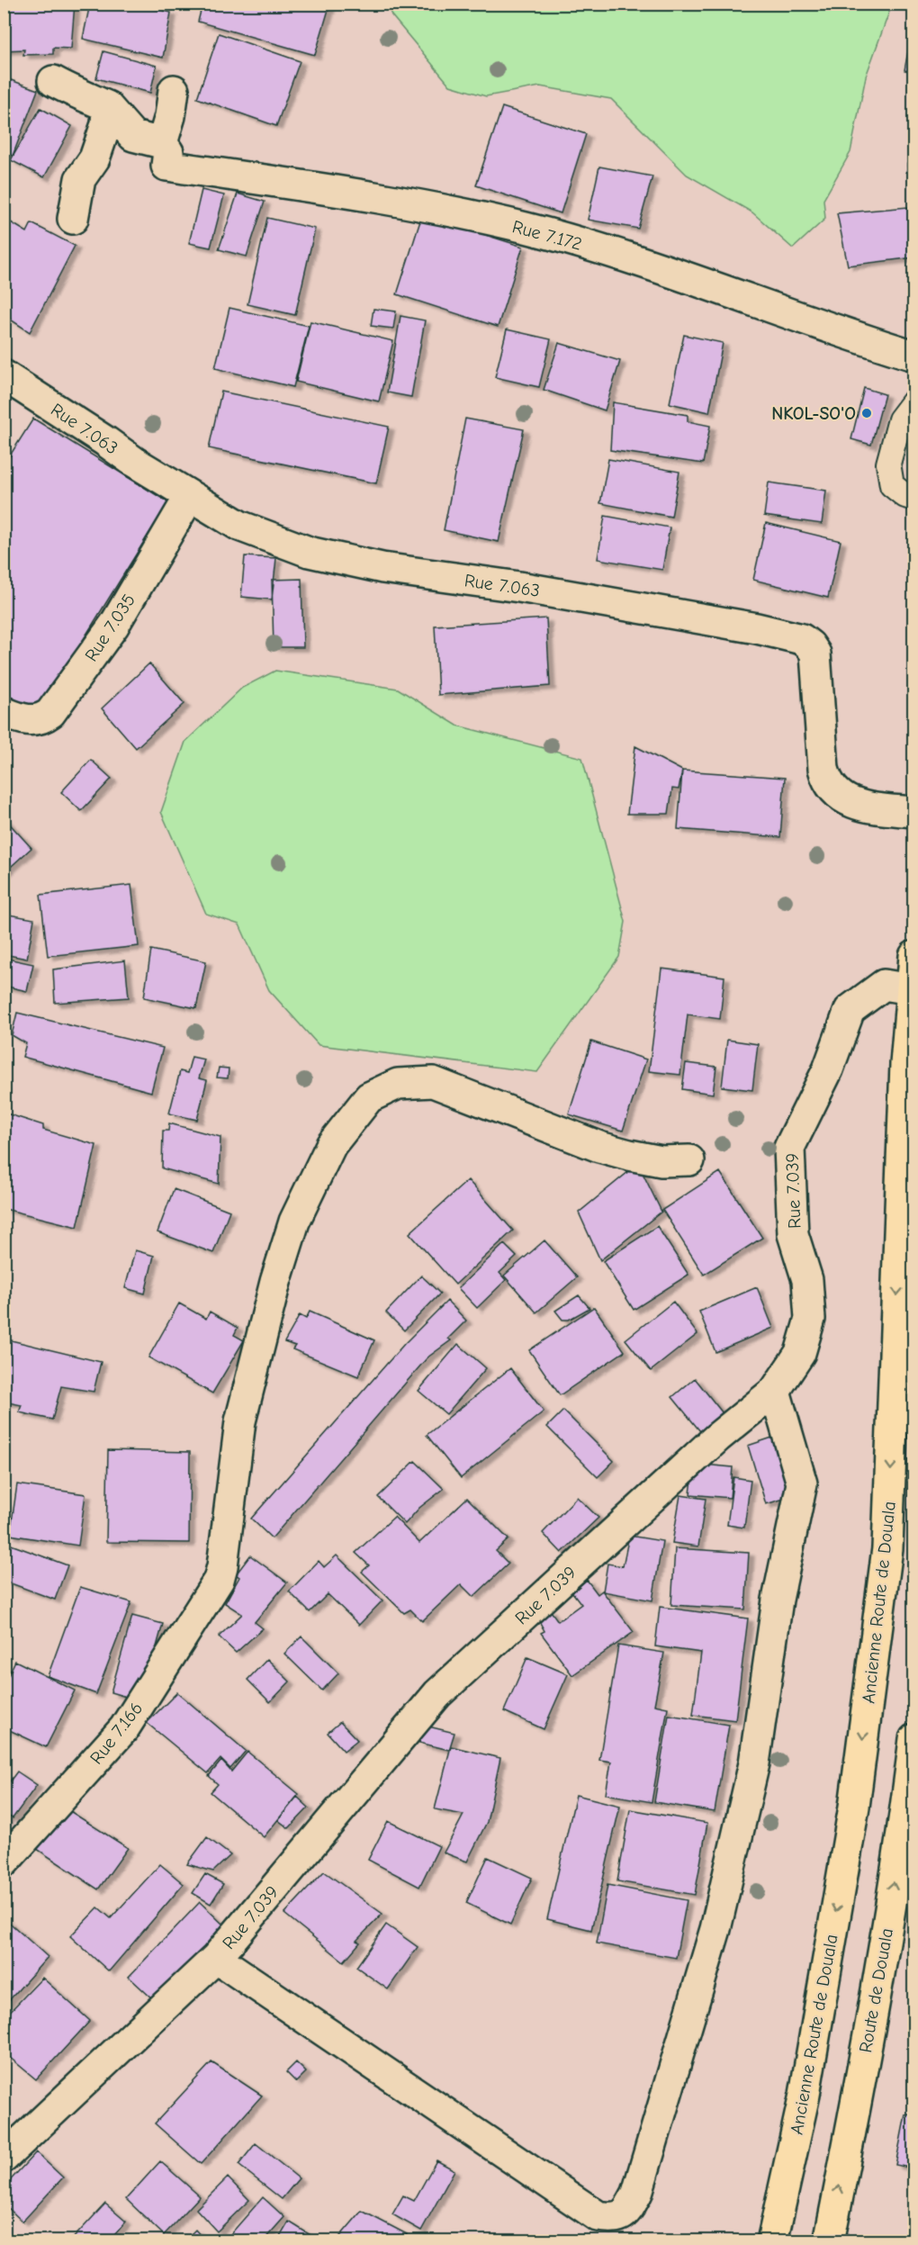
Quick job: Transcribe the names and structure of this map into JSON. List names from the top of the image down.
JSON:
{
  "streets": {
    "main road": ["Ancienne Route de Douala", "Route de Douala"],
    "street": [
      "Rue 7.172",
      "Rue 7.063",
      "Rue 7.035",
      "Rue 7.039",
      "Rue 7.166"
    ]
  },
  "crossings": [
    ["Rue 7.063", "Rue 7.035"],
    ["Rue 7.039", "Ancienne Route de Douala"]
  ],
  "one_way": ["Ancienne Route de Douala", "Route de Douala"],
  "places": ["NKOL-SO'O"]
}
